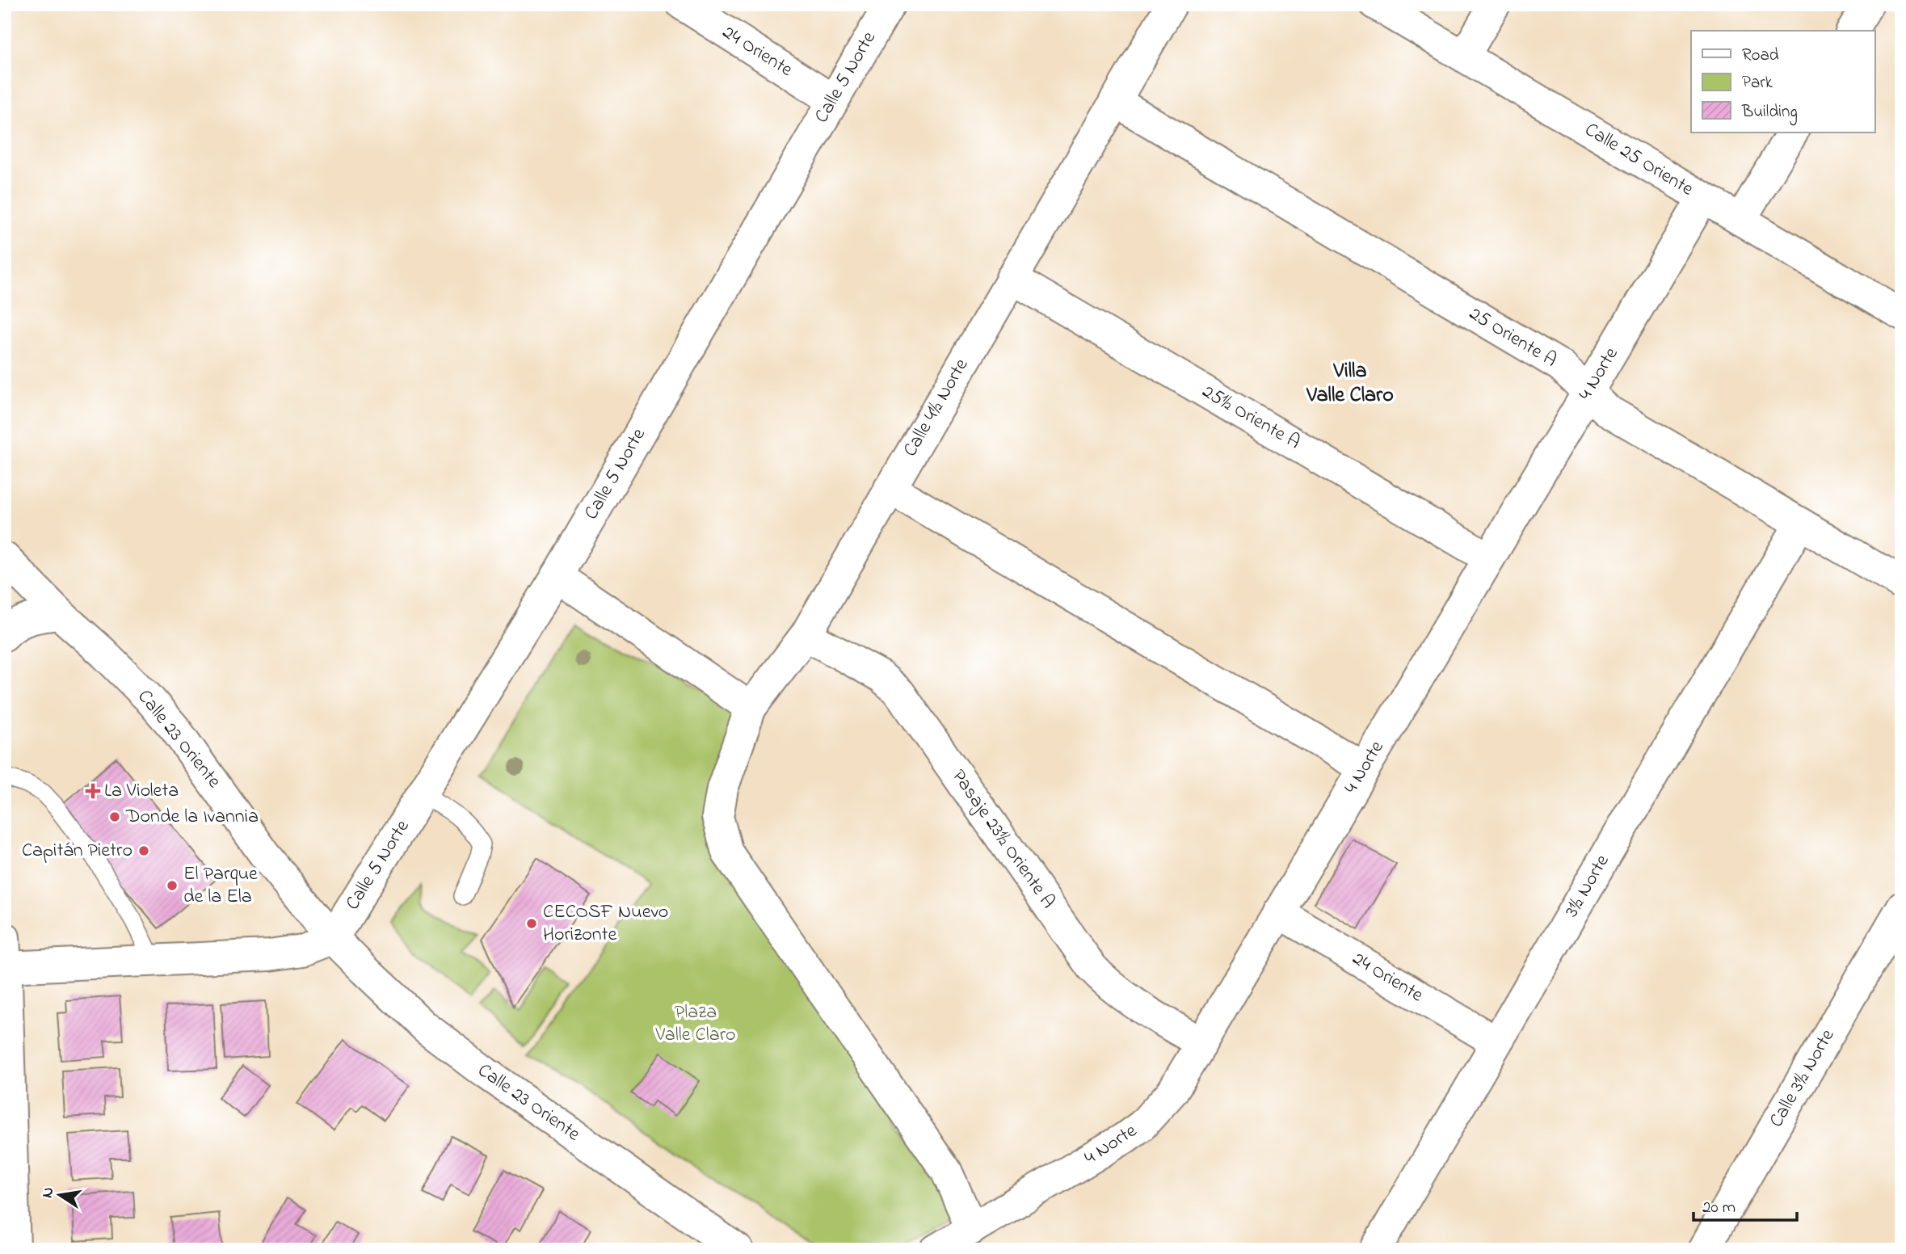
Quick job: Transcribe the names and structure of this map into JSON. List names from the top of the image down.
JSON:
{
  "streets": {
    "street": [
      "24 Oriente",
      "Calle 5 Norte",
      "Calle 25 Oriente",
      "25 Oriente A",
      "4 Norte",
      "Calle 4½ Norte",
      "25½ Oriente A",
      "Calle 23 Oriente",
      "Pasaje 23½ Oriente A",
      "3½ Norte",
      "Calle 3½ Norte"
    ]
  },
  "crossings": [
    ["24 Oriente", "Calle 5 Norte"],
    ["24 Oriente", "4 Norte"],
    ["24 Oriente", "3½ Norte"],
    ["Calle 5 Norte", "Calle 23 Oriente"],
    ["Calle 25 Oriente", "4 Norte"],
    ["25 Oriente A", "4 Norte"],
    ["25 Oriente A", "Calle 4½ Norte"],
    ["25 Oriente A", "3½ Norte"],
    ["4 Norte", "Calle 4½ Norte"],
    ["4 Norte", "25½ Oriente A"],
    ["4 Norte", "Pasaje 23½ Oriente A"],
    ["Calle 4½ Norte", "25½ Oriente A"],
    ["Calle 4½ Norte", "Pasaje 23½ Oriente A"]
  ],
  "districts": ["Villa Valle Claro"],
  "parks": ["Plaza Valle Claro"],
  "places": {
    "health": ["La Violeta"],
    "other": [
      "Donde la Ivannia",
      "Capitán Pietro",
      "El Parque de la Ela",
      "CECOSF Nuevo Horizonte"
    ]
  },
  "legend": ["Road", "Park", "Building"],
  "scale_bar": "20 m",
  "north": "left"
}
